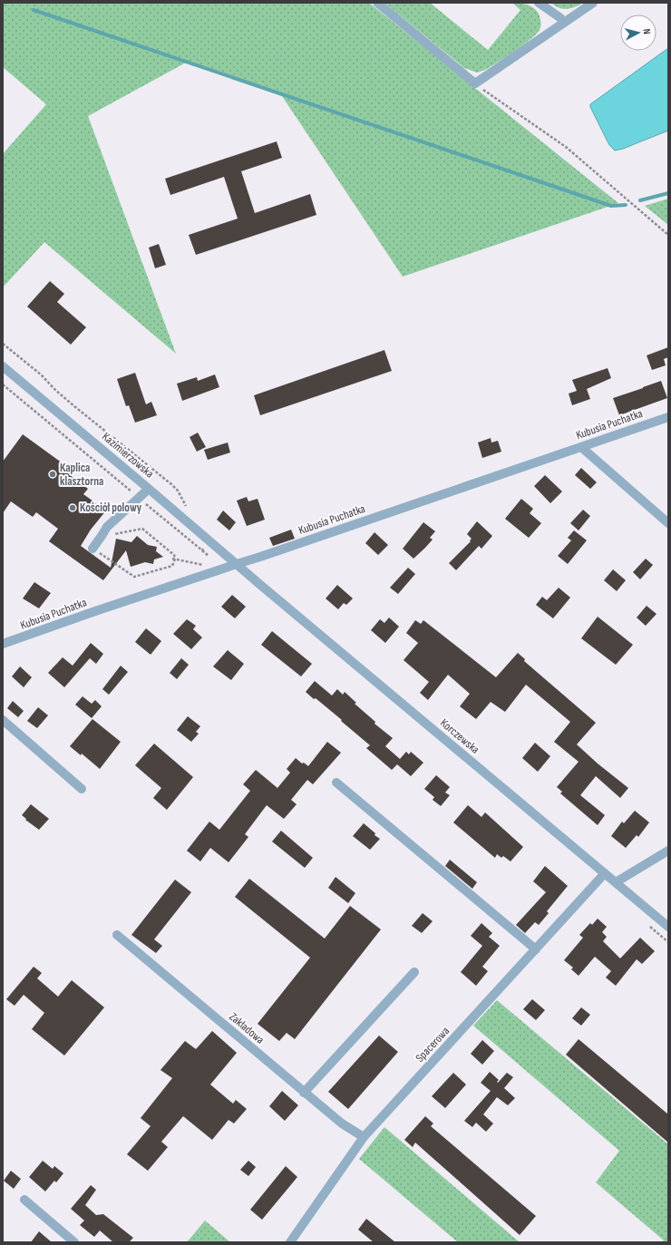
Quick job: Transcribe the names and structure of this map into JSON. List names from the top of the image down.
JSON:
{
  "streets": {
    "street": [
      "Kubusia Puchatka",
      "Kazimierzowska",
      "Korczewska",
      "Zakładowa",
      "Spacerowa"
    ]
  },
  "crossings": [
    ["Kubusia Puchatka", "Kazimierzowska"],
    ["Kubusia Puchatka", "Korczewska"],
    ["Kazimierzowska", "Korczewska"],
    ["Korczewska", "Spacerowa"],
    ["Zakładowa", "Spacerowa"]
  ],
  "places": ["Kaplica klasztorna", "Kościół polowy"],
  "north": "right"
}
